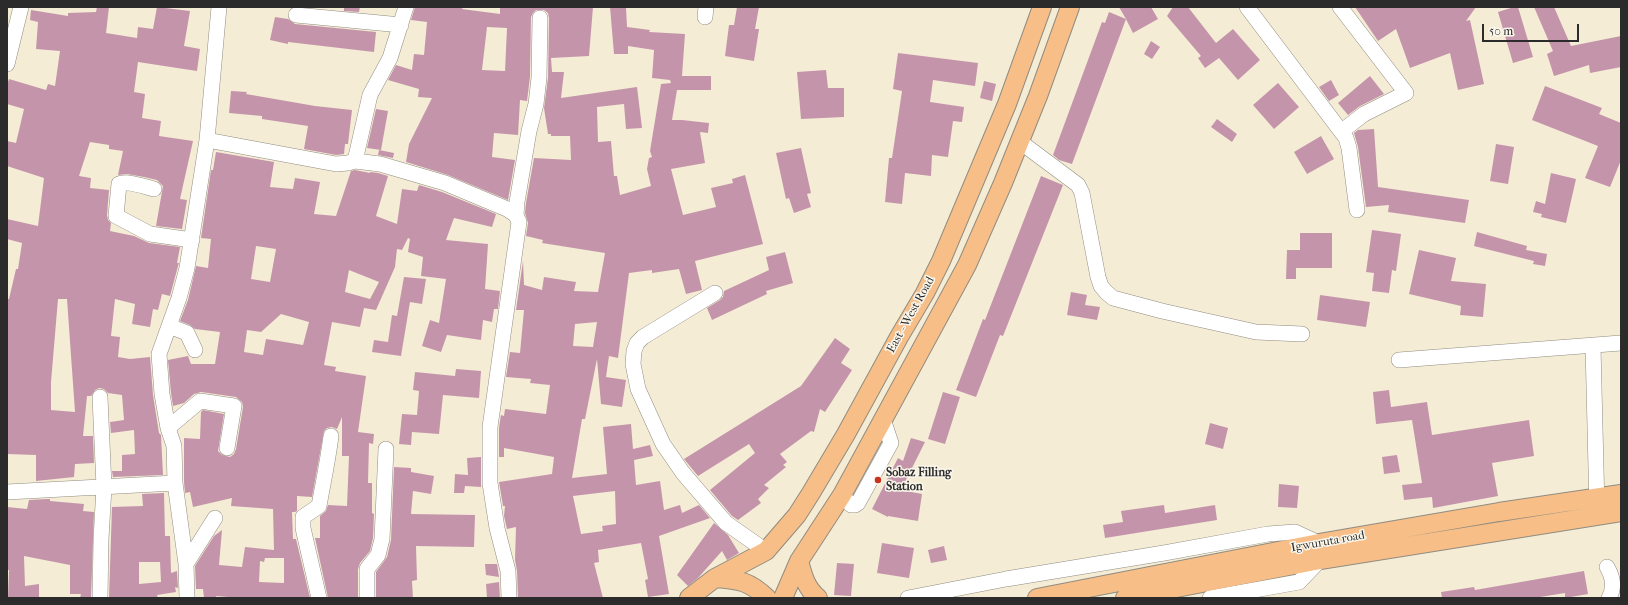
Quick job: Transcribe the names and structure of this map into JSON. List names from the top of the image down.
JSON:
{
  "streets": {
    "main road": ["East - West Road", "Igwuruta road"]
  },
  "places": ["Sobaz Filling Station"],
  "scale_bar": "50 m"
}
